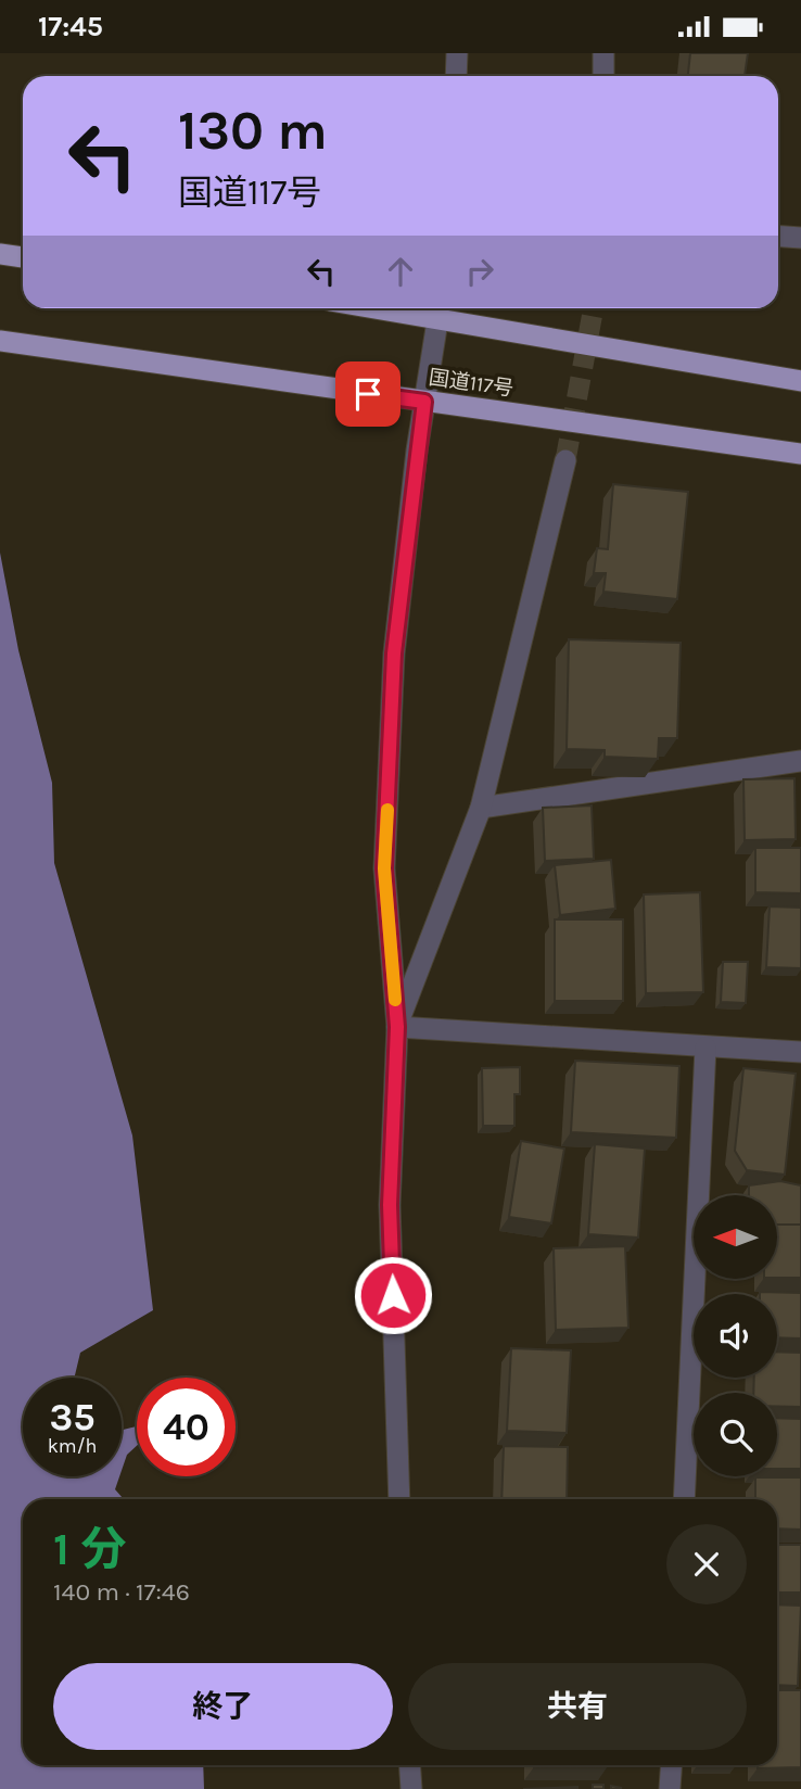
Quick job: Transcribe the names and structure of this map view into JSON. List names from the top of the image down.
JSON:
{
  "streets": {
    "highway": ["国道117号"]
  },
  "north": "left",
  "page": {
    "status": "17:45",
    "turn": ["130 m", "国道117号"],
    "speed": "35 km/h",
    "limit": "40",
    "heading": ["1 分", "140 m · 17:46"],
    "buttons": ["終了", "共有"]
  }
}
